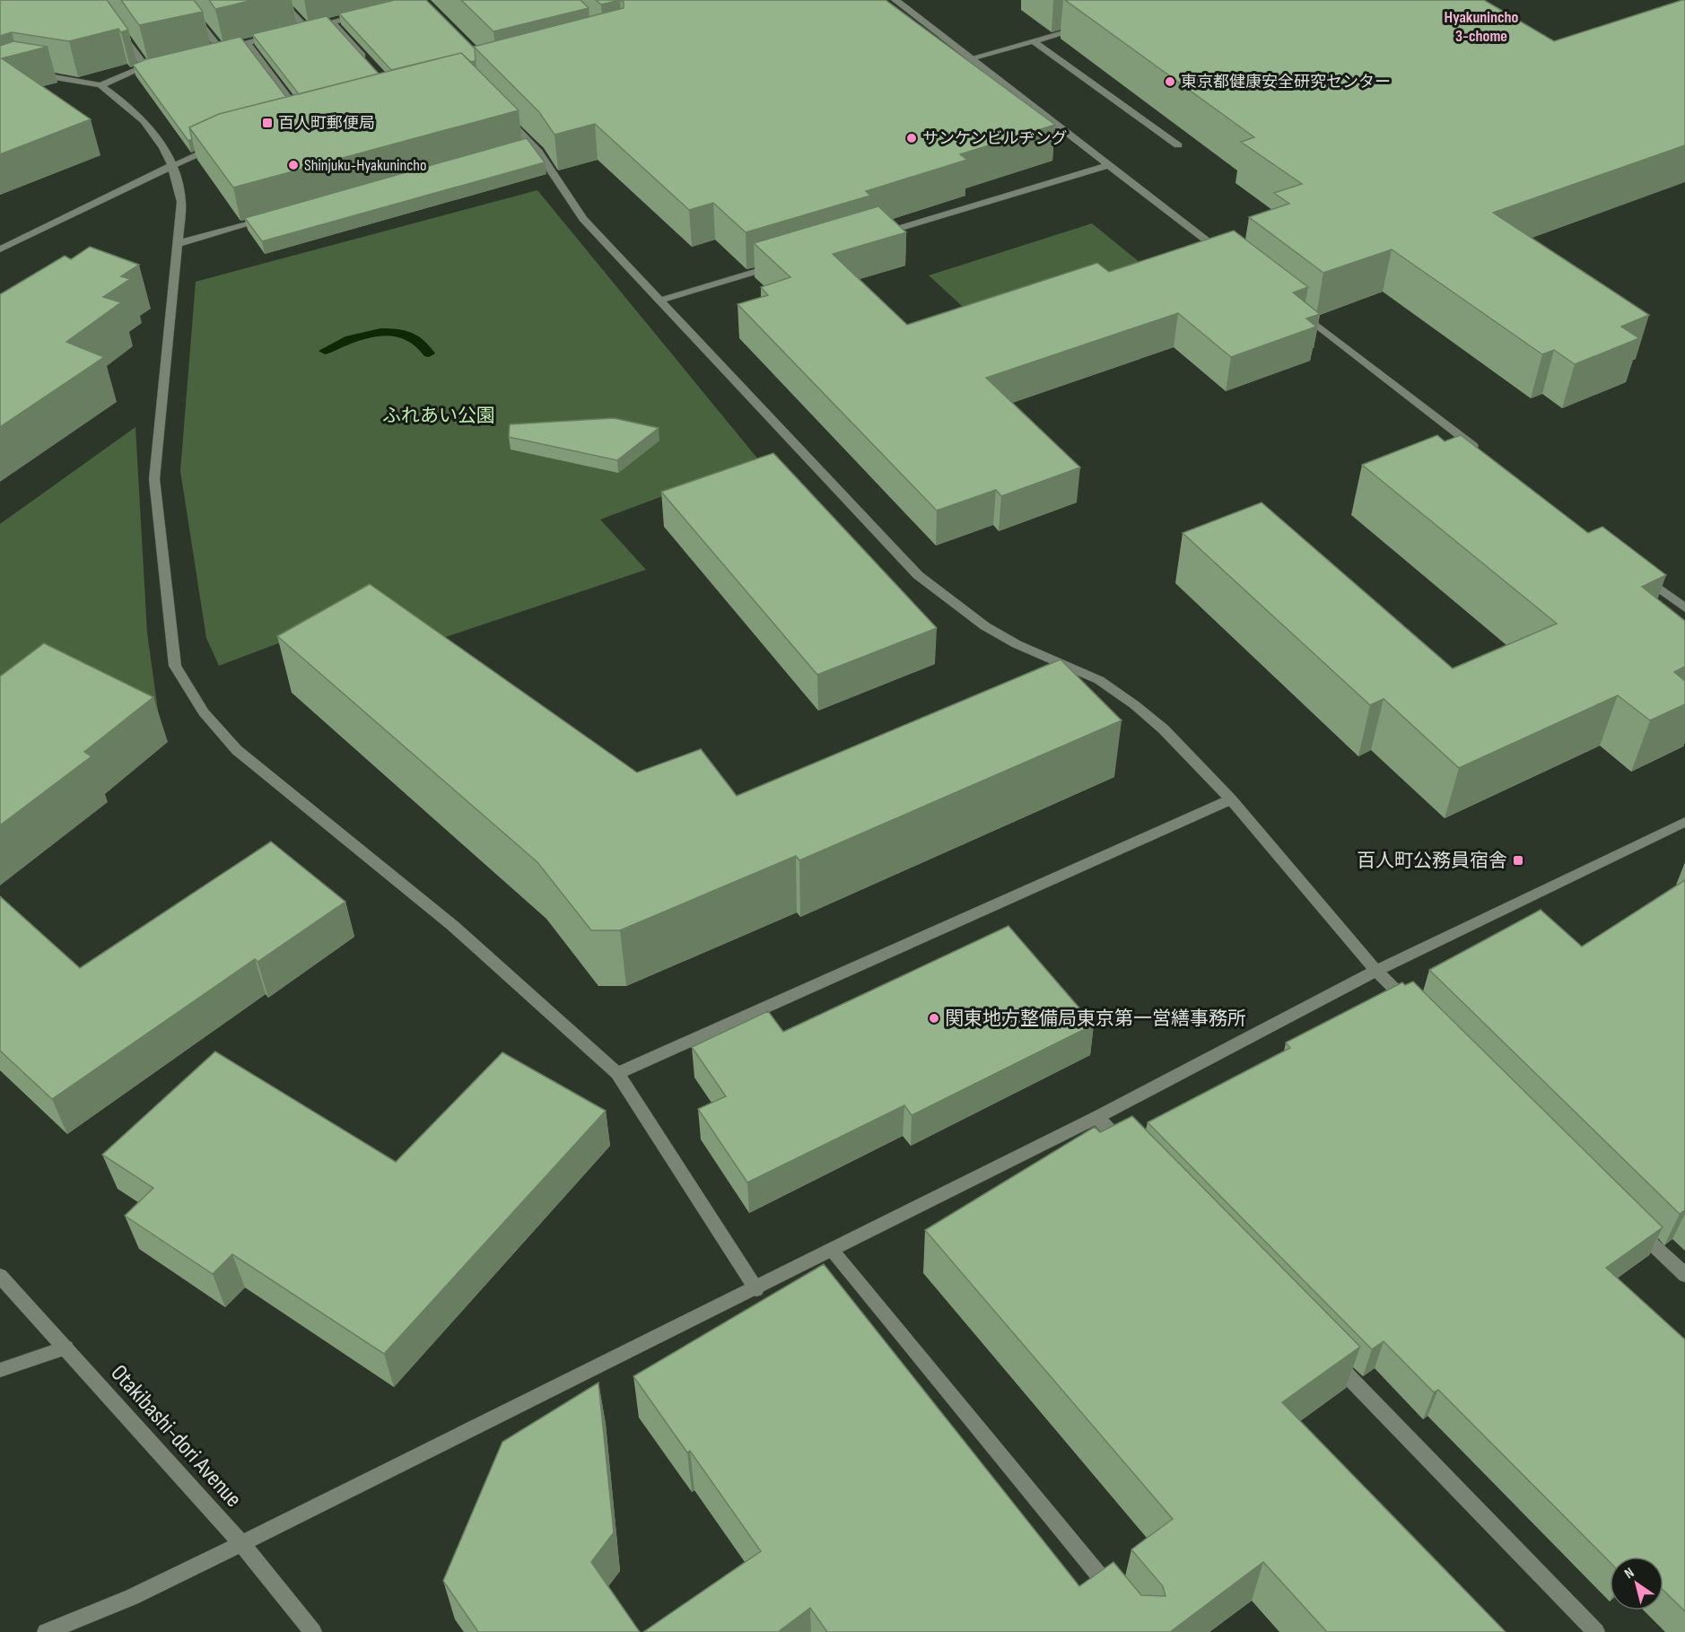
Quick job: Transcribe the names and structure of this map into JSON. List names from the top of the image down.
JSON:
{
  "streets": {
    "street": ["Otakibashi-dori Avenue"]
  },
  "districts": ["Hyakunincho 3-chome"],
  "parks": ["ふれあい公園"],
  "places": {
    "other": [
      "東京都健康安全研究センター",
      "サンケンビルヂング",
      "Shinjuku-Hyakunincho",
      "関東地方整備局東京第一営繕事務所"
    ],
    "transit": ["百人町郵便局", "百人町公務員宿舎"]
  },
  "north": "top left"
}
